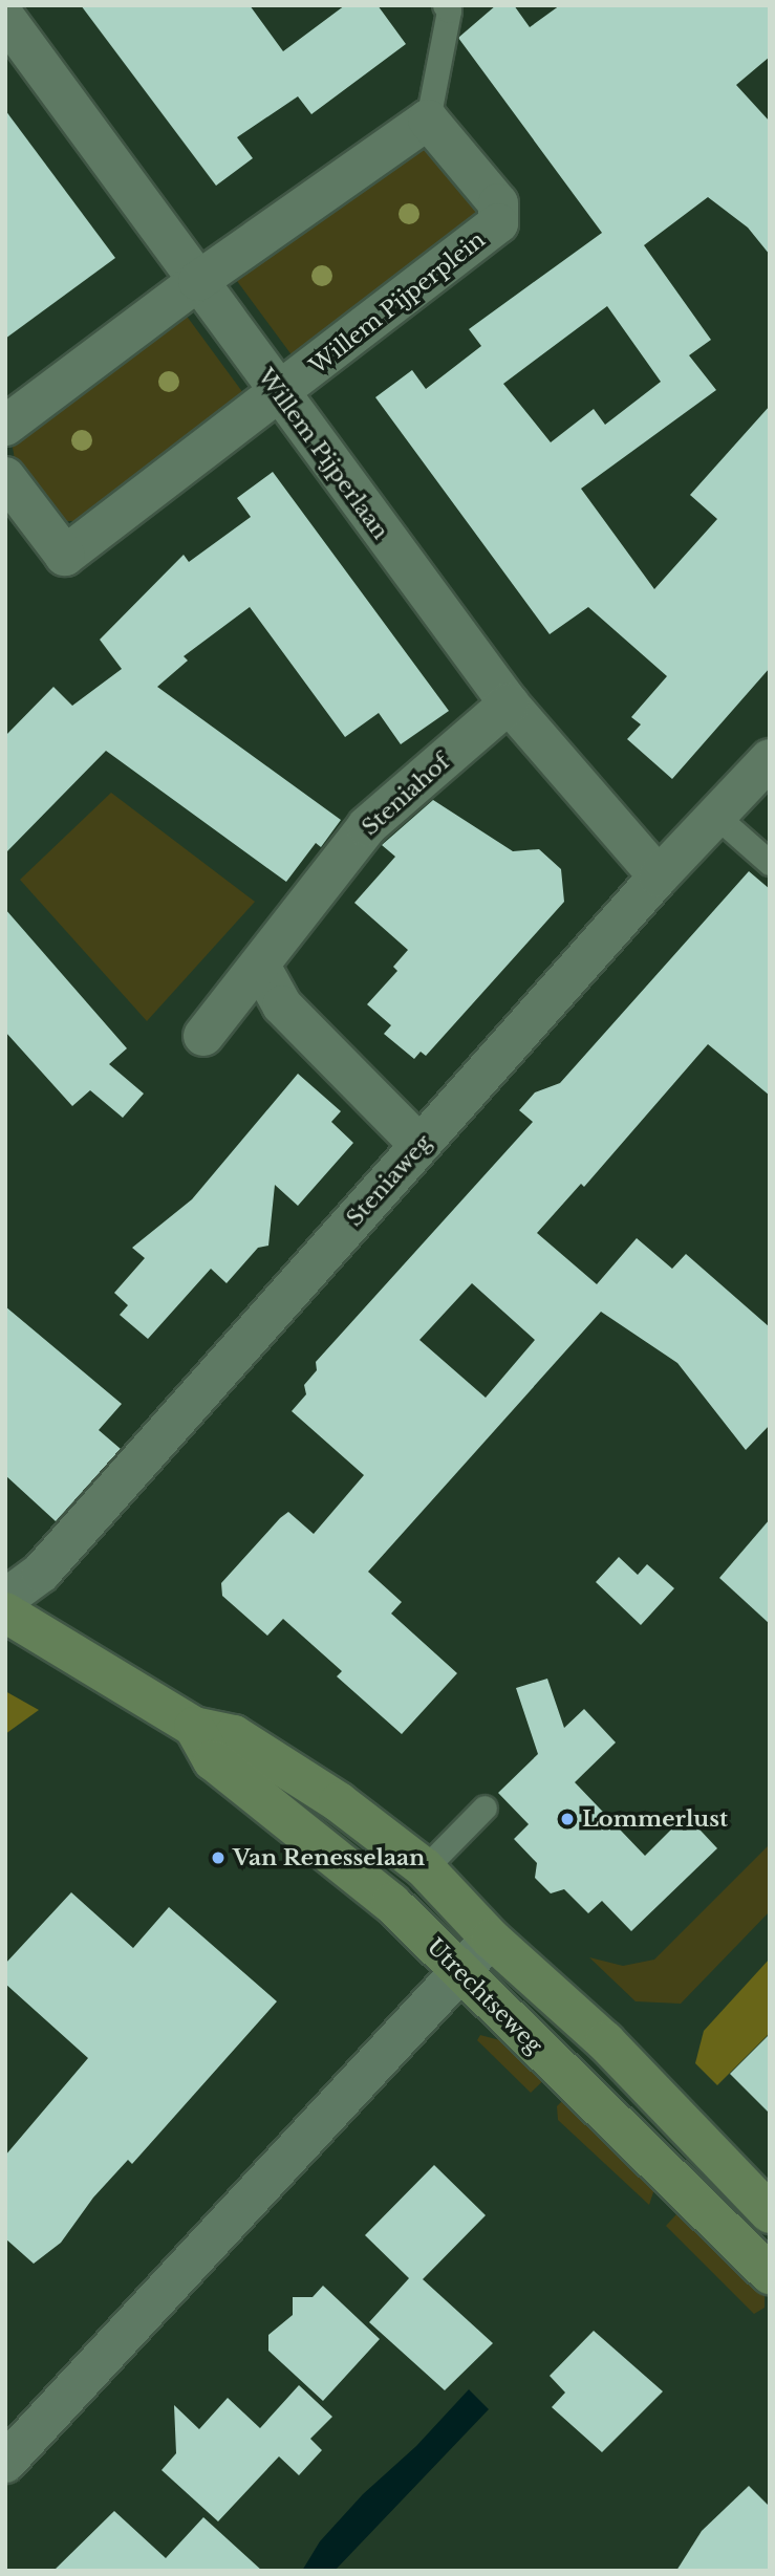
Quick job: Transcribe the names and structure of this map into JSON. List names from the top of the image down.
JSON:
{
  "streets": {
    "main road": ["Utrechtseweg"],
    "street": [
      "Willem Pijperplein",
      "Willem Pijperlaan",
      "Steniahof",
      "Steniaweg"
    ]
  },
  "crossings": [
    ["Willem Pijperplein", "Willem Pijperlaan"],
    ["Willem Pijperlaan", "Steniahof"],
    ["Willem Pijperlaan", "Steniaweg"]
  ],
  "places": ["Lommerlust", "Van Renesselaan"]
}
